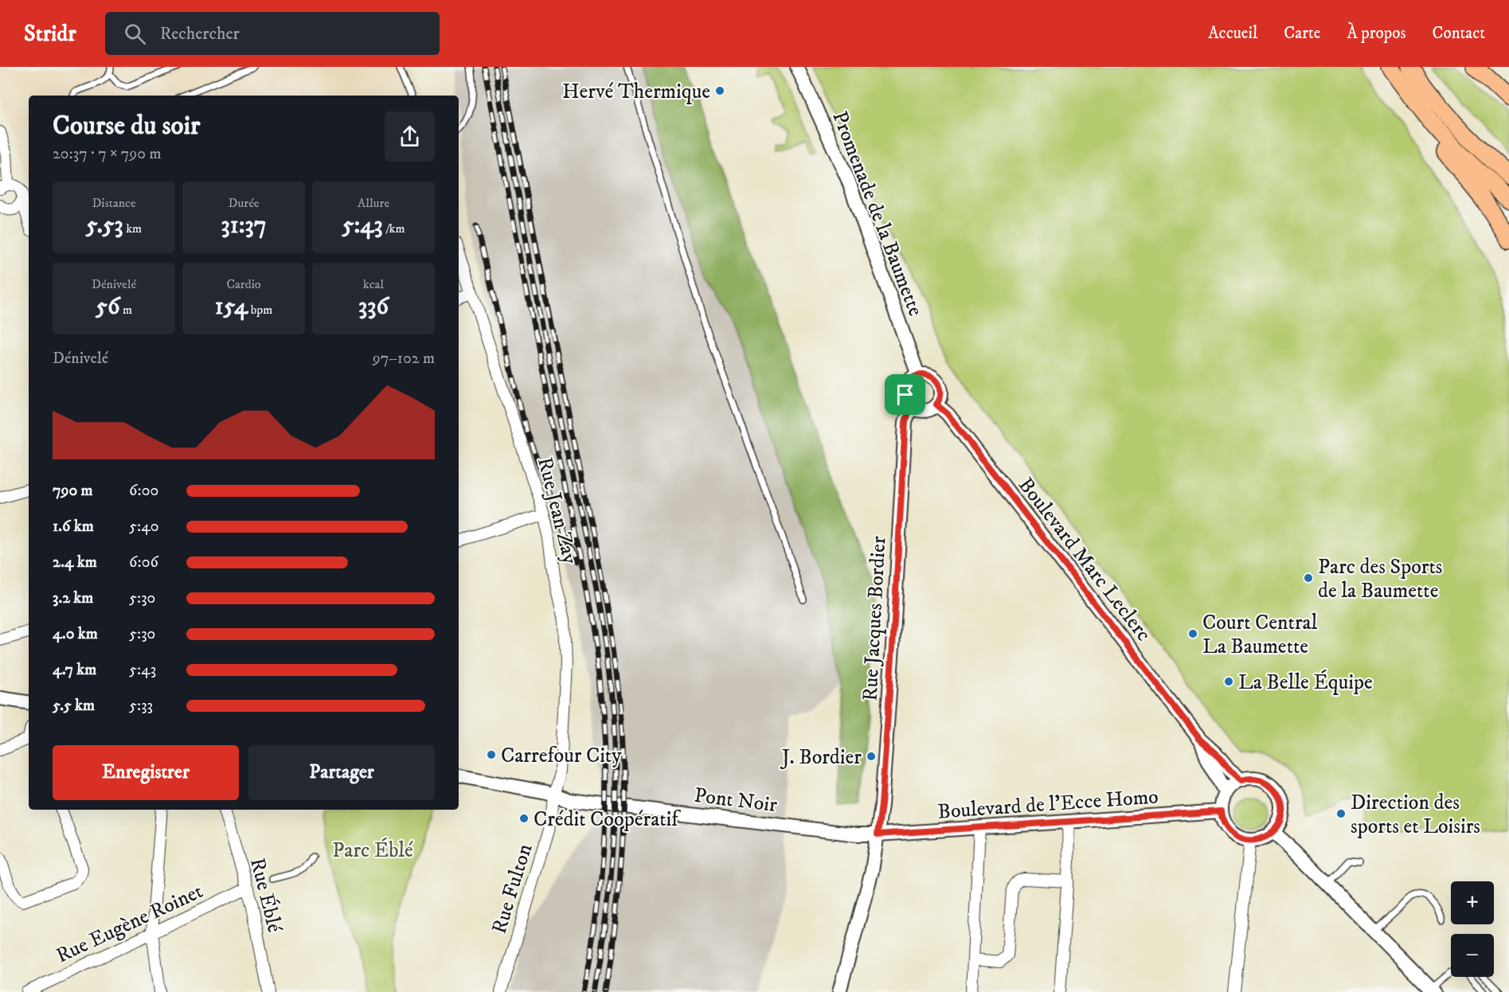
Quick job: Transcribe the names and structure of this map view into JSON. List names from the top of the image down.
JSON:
{
  "streets": {
    "street": [
      "Promenade de la Baumette",
      "Rue Jean Zay",
      "Boulevard Marc Leclerc",
      "Rue Jacques Bordier",
      "Pont Noir",
      "Boulevard de l'Ecce Homo",
      "Rue Fulton",
      "Rue Éblé",
      "Rue Eugène Roinet"
    ]
  },
  "crossings": [
    ["Promenade de la Baumette", "Boulevard Marc Leclerc"],
    ["Promenade de la Baumette", "Rue Jacques Bordier"],
    ["Rue Jean Zay", "Pont Noir"],
    ["Rue Jean Zay", "Rue Fulton"],
    ["Boulevard Marc Leclerc", "Rue Jacques Bordier"],
    ["Boulevard Marc Leclerc", "Boulevard de l'Ecce Homo"],
    ["Rue Jacques Bordier", "Pont Noir"],
    ["Rue Jacques Bordier", "Boulevard de l'Ecce Homo"],
    ["Pont Noir", "Boulevard de l'Ecce Homo"],
    ["Pont Noir", "Rue Fulton"],
    ["Rue Éblé", "Rue Eugène Roinet"]
  ],
  "parks": ["Parc Éblé"],
  "places": [
    "Hervé Thermique",
    "Parc des Sports de la Baumette",
    "Court Central La Baumette",
    "La Belle Équipe",
    "Carrefour City",
    "J. Bordier",
    "Direction des sports et Loisirs",
    "Crédit Coopératif"
  ],
  "page": {
    "header": "Stridr",
    "search": "Rechercher",
    "nav": [
      "Accueil",
      "Carte",
      "À propos",
      "Contact"
    ],
    "heading": ["Course du soir", "20:37 · 7 × 790 m"],
    "stats": [
      ["Distance", "5.53 km"],
      ["Durée", "31:37"],
      ["Allure", "5:43 /km"],
      ["Dénivelé", "56 m"],
      ["Cardio", "154 bpm"],
      ["kcal", "336"]
    ],
    "chart": ["Dénivelé", "97–102 m"],
    "list": [
      {
        "name": "790 m",
        "note": "6:00"
      },
      {
        "name": "1.6 km",
        "note": "5:40"
      },
      {
        "name": "2.4 km",
        "note": "6:06"
      },
      {
        "name": "3.2 km",
        "note": "5:30"
      },
      {
        "name": "4.0 km",
        "note": "5:30"
      },
      {
        "name": "4.7 km",
        "note": "5:43"
      },
      {
        "name": "5.5 km",
        "note": "5:33"
      }
    ],
    "buttons": ["Enregistrer", "Partager"],
    "map_buttons": ["+", "−"]
  }
}
